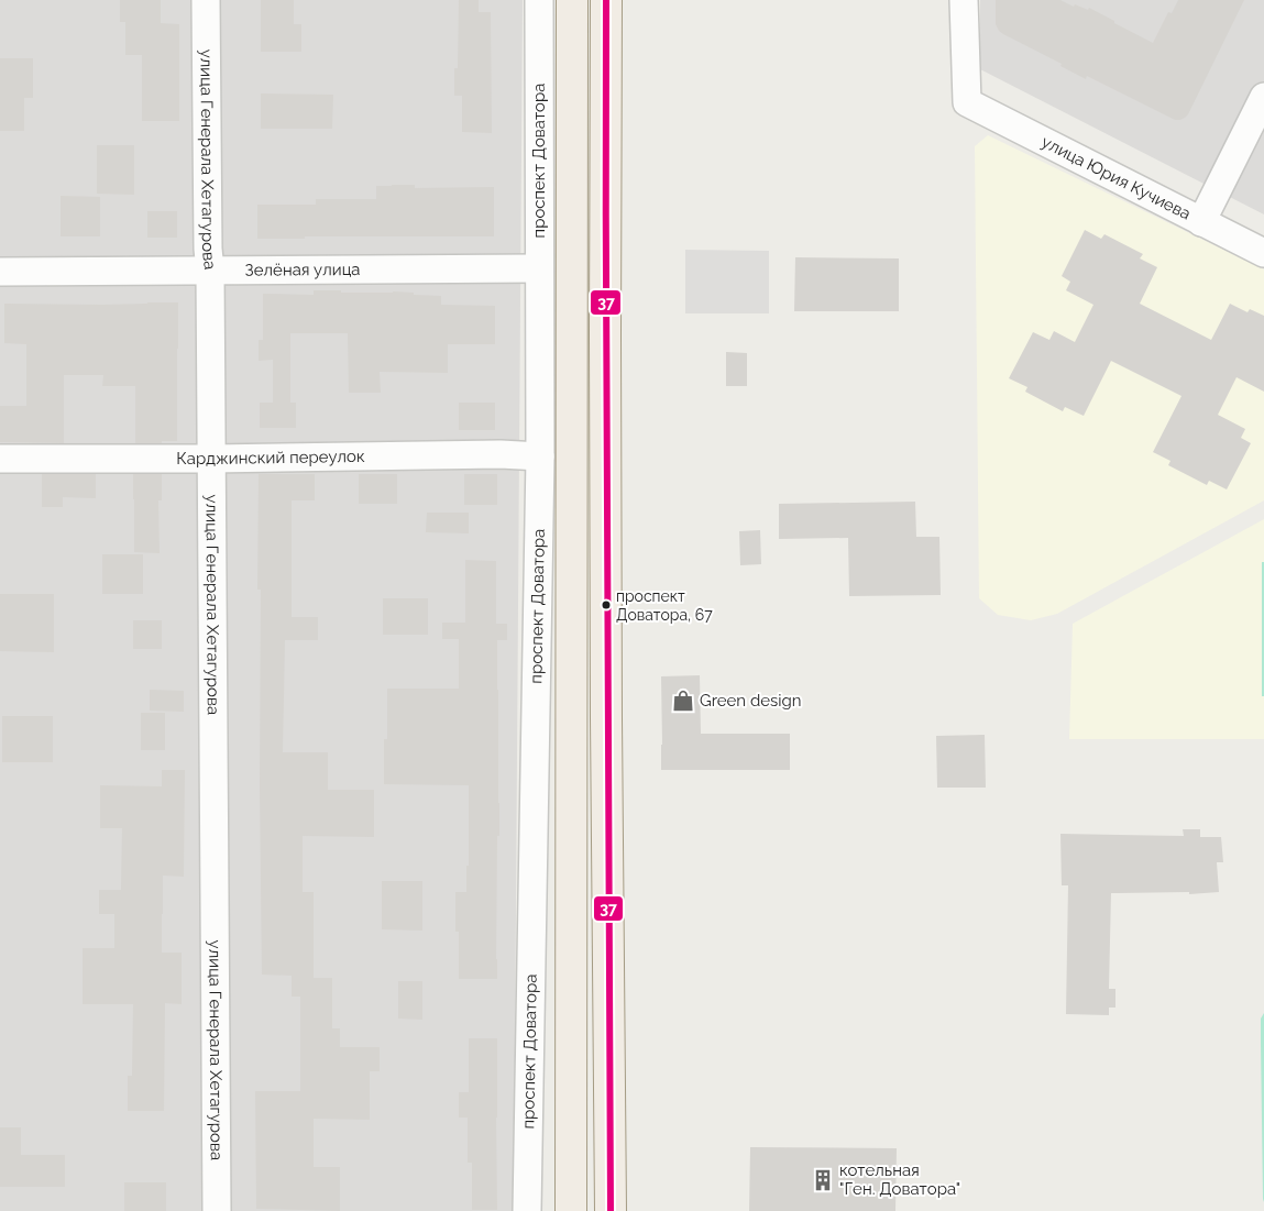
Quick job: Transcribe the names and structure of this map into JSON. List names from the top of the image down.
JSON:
{
  "streets": {
    "main road": ["проспект Доватора"],
    "street": [
      "улица Генерала Хетагурова",
      "улица Юрия Кучиева",
      "Зелёная улица",
      "Карджинский переулок"
    ]
  },
  "crossings": [
    ["улица Генерала Хетагурова", "Зелёная улица"],
    ["улица Генерала Хетагурова", "Карджинский переулок"],
    ["проспект Доватора", "Зелёная улица"],
    ["проспект Доватора", "Карджинский переулок"]
  ],
  "places": {
    "other": ["проспект Доватора, 67"],
    "shop": ["Green design"],
    "building": ["котельная \"Ген. Доватора\""]
  },
  "lines": ["transit line 37"]
}
